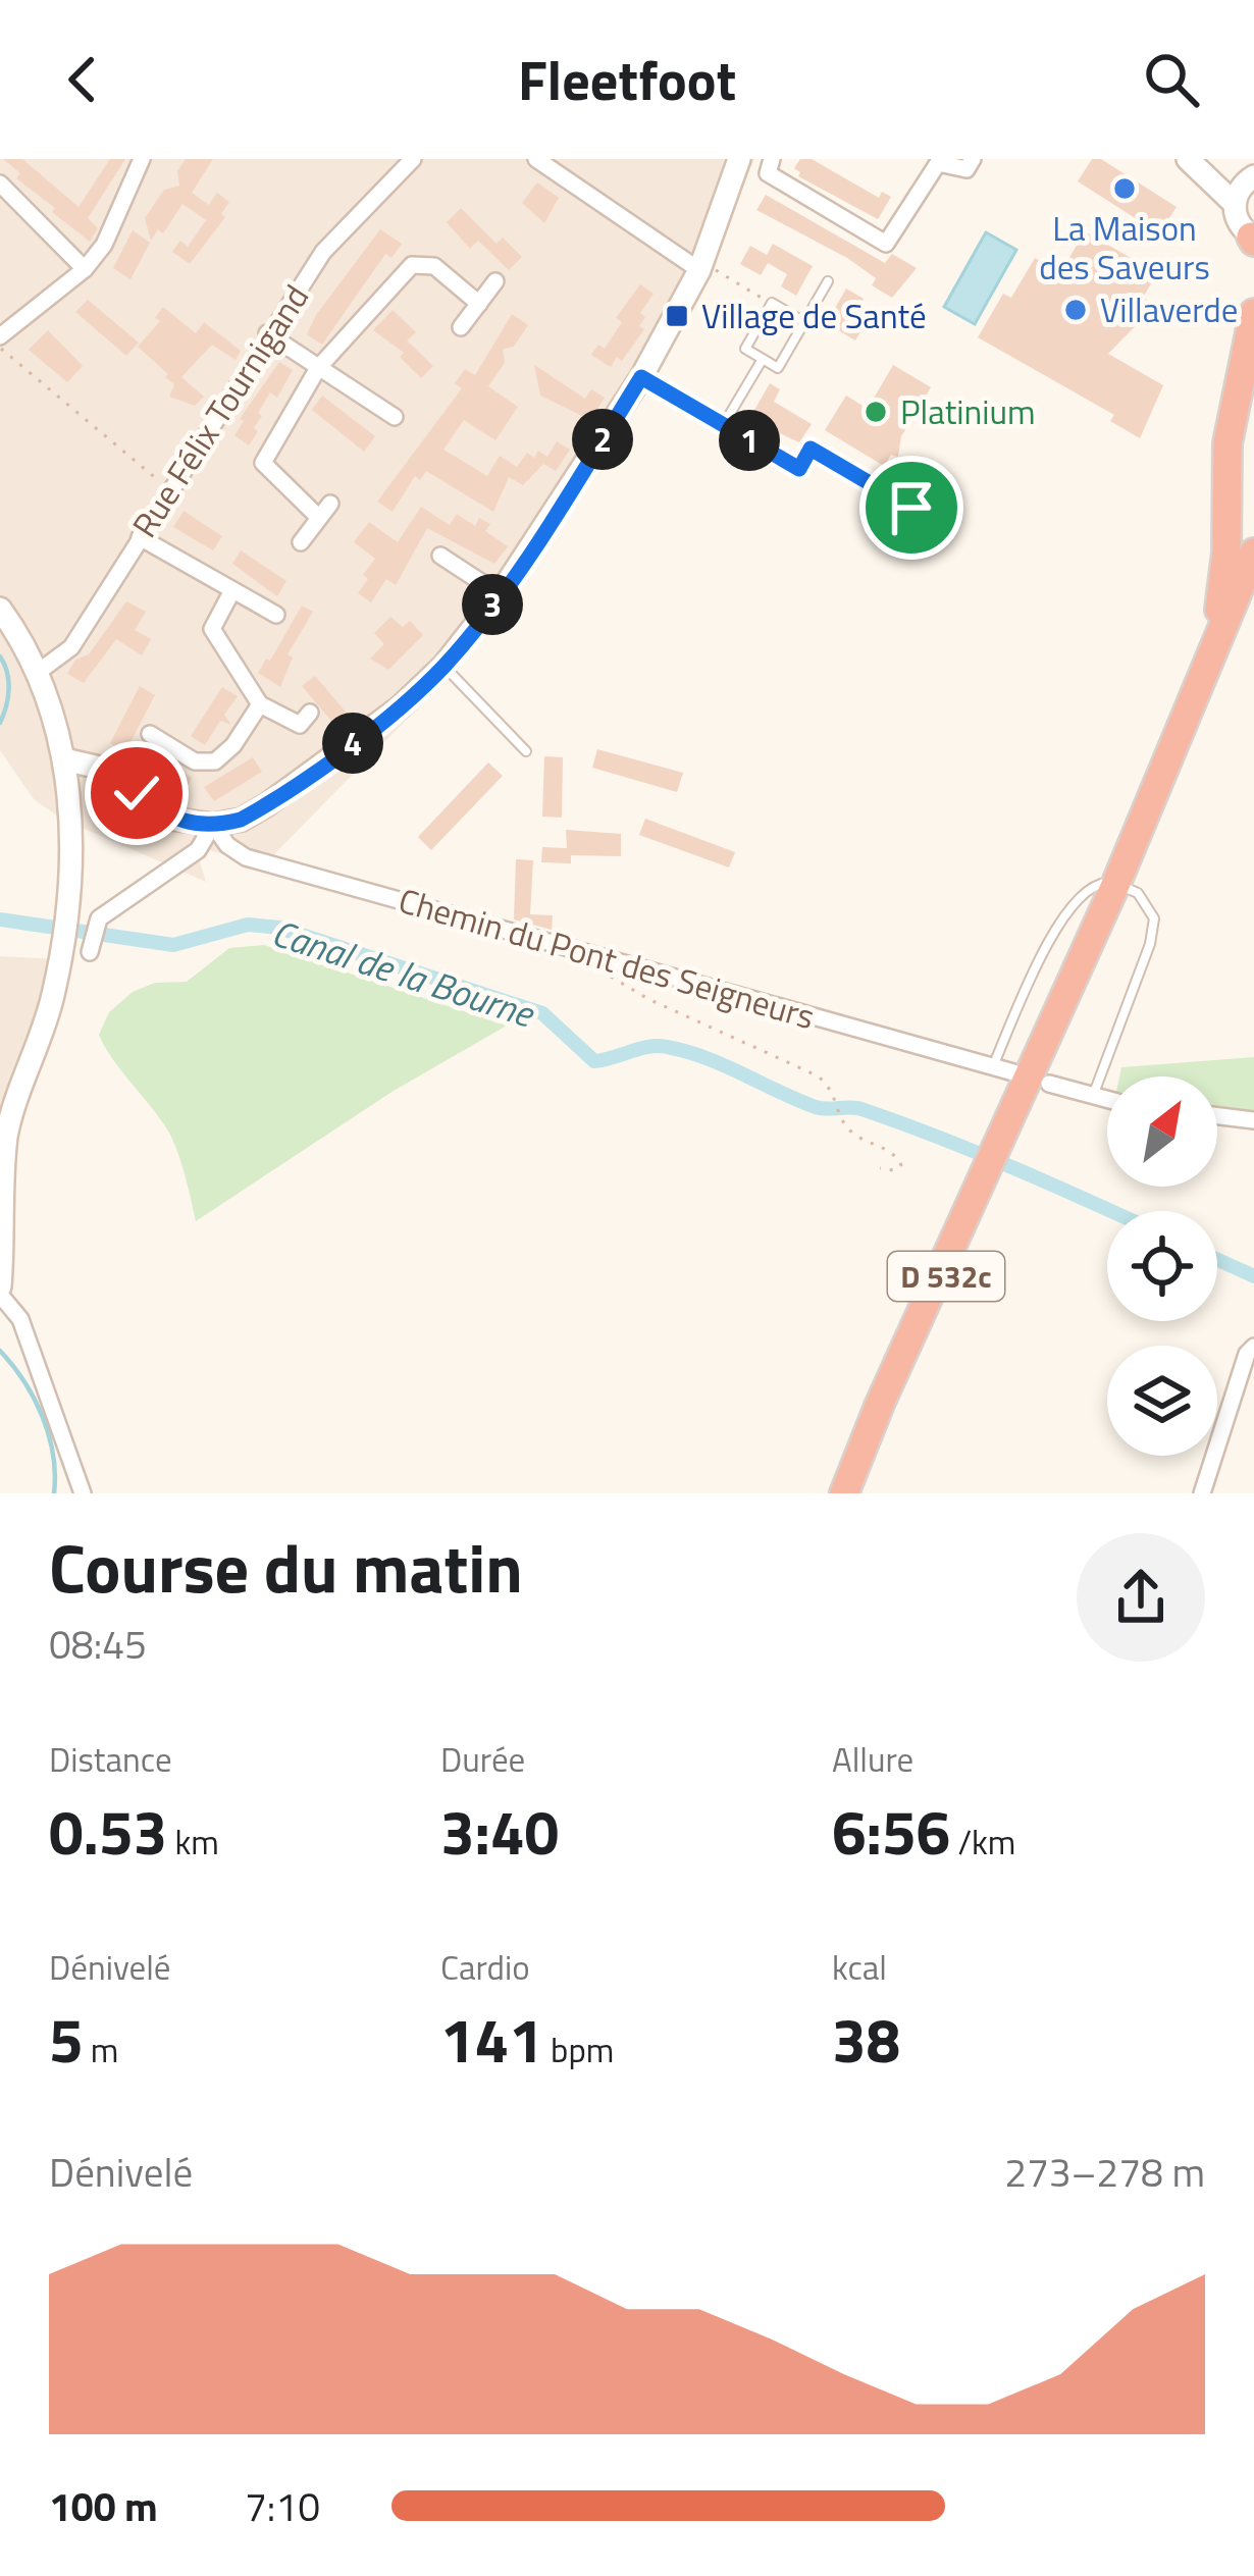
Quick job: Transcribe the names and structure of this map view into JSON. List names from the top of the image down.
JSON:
{
  "streets": {
    "highway": ["D 532c"],
    "street": ["Rue Félix Tournigand", "Chemin du Pont des Seigneurs"]
  },
  "water": ["Canal de la Bourne"],
  "places": {
    "other": ["La Maison des Saveurs", "Villaverde", "Platinium"],
    "transit": ["Village de Santé"]
  },
  "north": "top right",
  "page": {
    "header": "Fleetfoot",
    "pins": [
      "2",
      "1",
      "3",
      "4"
    ],
    "heading": ["Course du matin", "08:45"],
    "stats": [
      ["Distance", "0.53 km"],
      ["Durée", "3:40"],
      ["Allure", "6:56 /km"],
      ["Dénivelé", "5 m"],
      ["Cardio", "141 bpm"],
      ["kcal", "38"]
    ],
    "chart": ["Dénivelé", "273–278 m"],
    "list": [
      {
        "name": "100 m",
        "note": "7:10"
      }
    ]
  }
}
